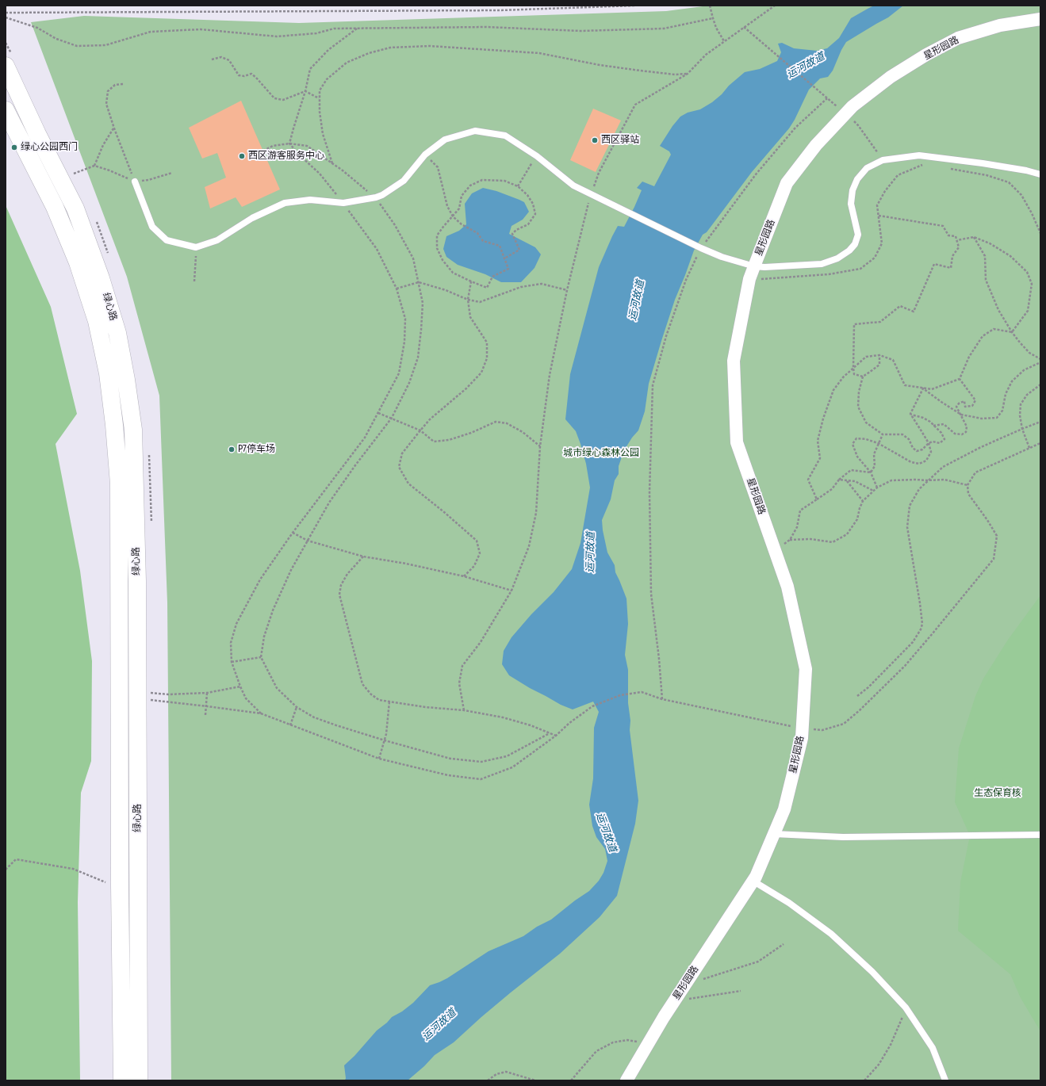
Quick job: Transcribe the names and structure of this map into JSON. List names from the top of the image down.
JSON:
{
  "streets": {
    "main road": ["绿心路"],
    "street": ["星形园路"]
  },
  "water": ["运河故道"],
  "parks": ["城市绿心森林公园", "生态保育核"],
  "places": [
    "西区驿站",
    "绿心公园西门",
    "西区游客服务中心",
    "P7停车场"
  ]
}
